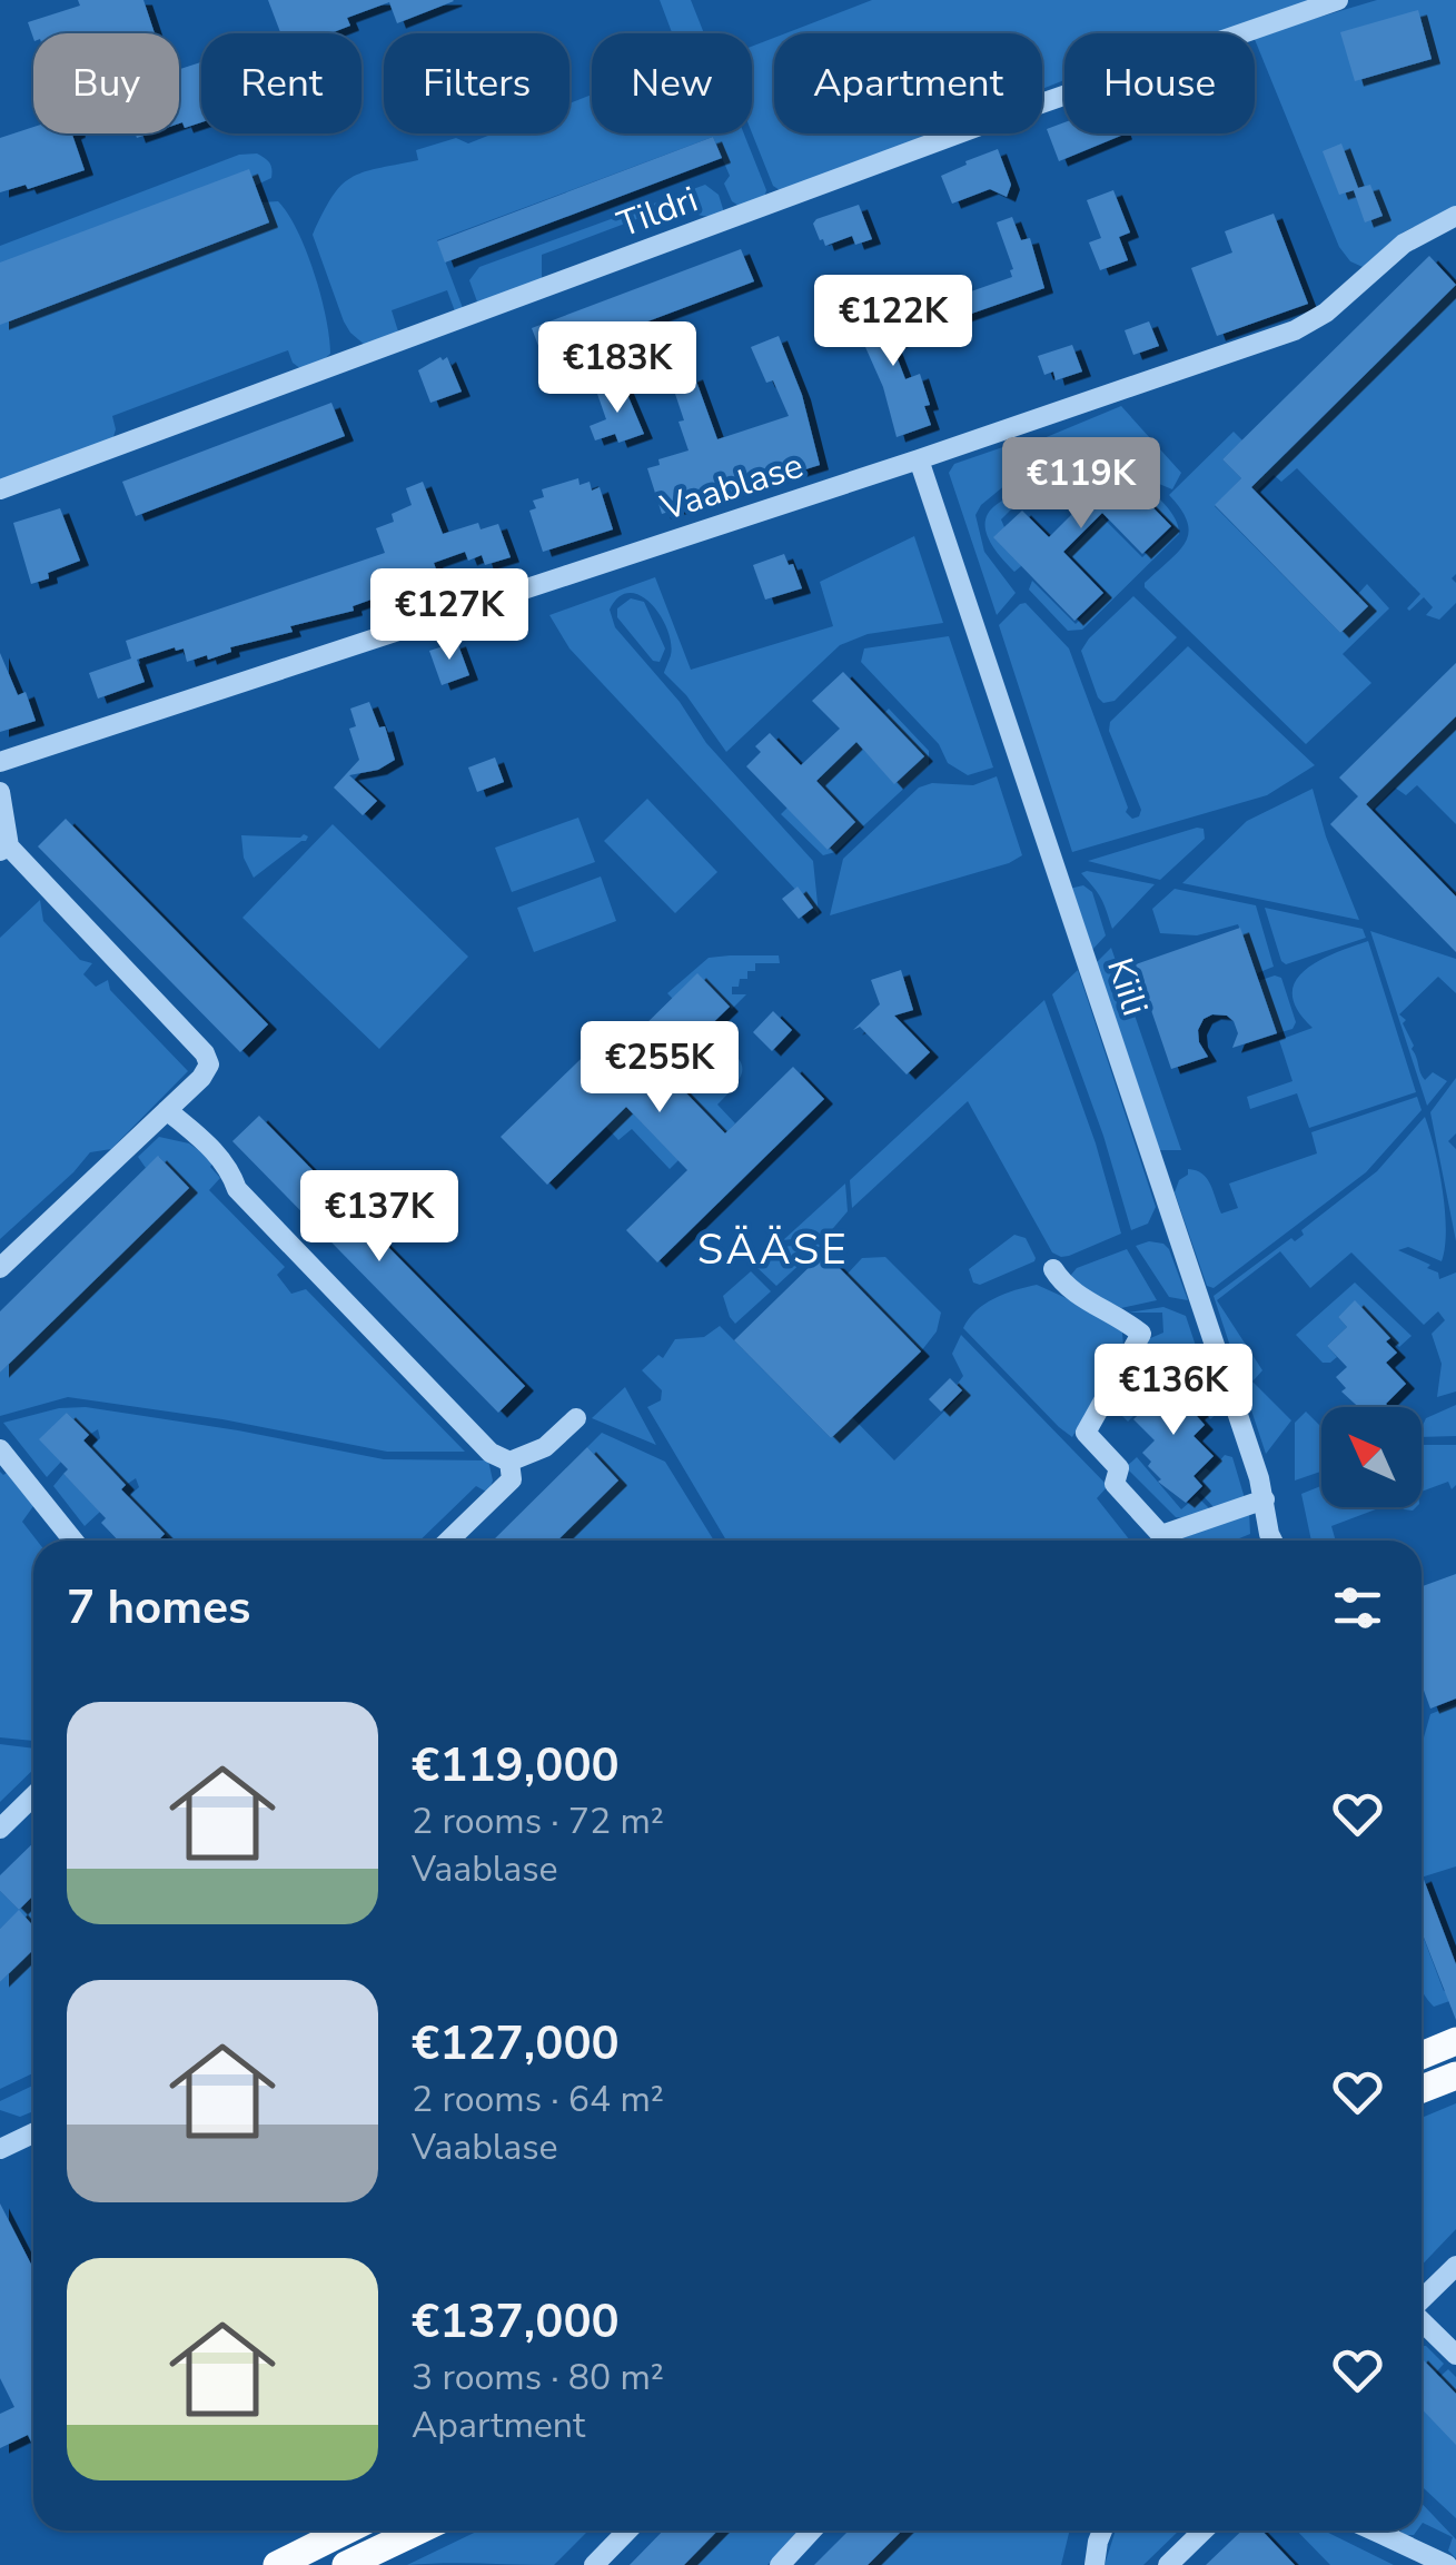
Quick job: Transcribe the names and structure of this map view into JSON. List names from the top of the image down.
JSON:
{
  "streets": {
    "street": ["Tildri", "Vaablase", "Kiili"]
  },
  "crossings": [
    ["Vaablase", "Kiili"]
  ],
  "districts": ["SÄÄSE"],
  "north": "top left",
  "page": {
    "chip": [
      "Buy",
      "Rent",
      "Filters",
      "New",
      "Apartment",
      "House"
    ],
    "price": [
      "€122K",
      "€183K",
      "€119K",
      "€127K",
      "€255K",
      "€137K",
      "€136K"
    ],
    "heading": "7 homes",
    "list": [
      {
        "name": "€119,000",
        "note": "2 rooms · 72 m² · Vaablase"
      },
      {
        "name": "€127,000",
        "note": "2 rooms · 64 m² · Vaablase"
      },
      {
        "name": "€137,000",
        "note": "3 rooms · 80 m² · Apartment"
      }
    ]
  }
}
